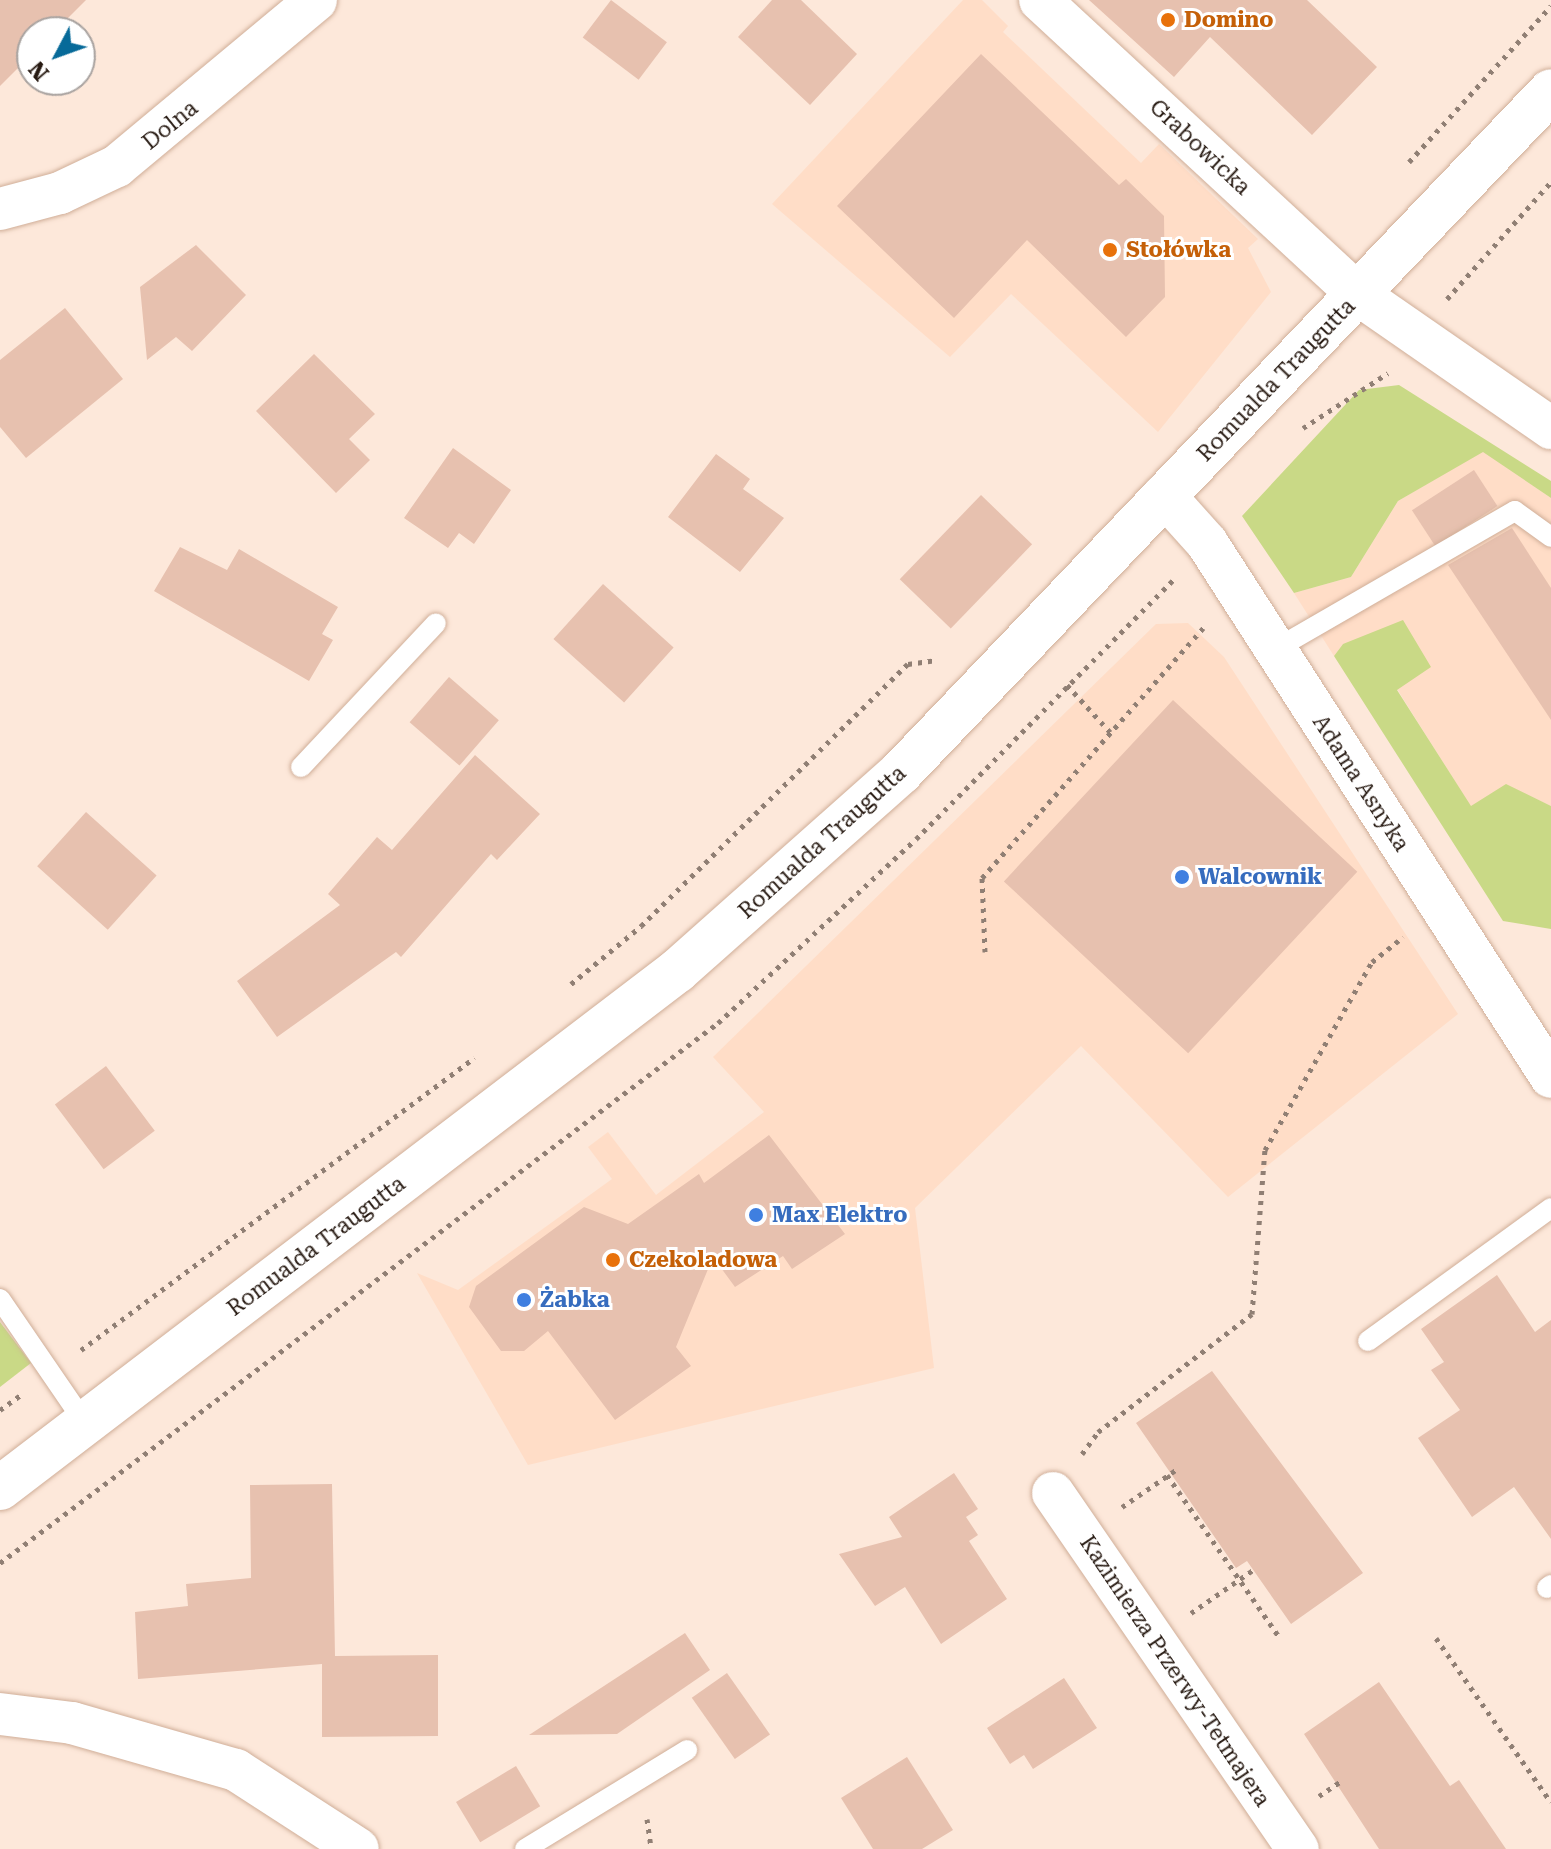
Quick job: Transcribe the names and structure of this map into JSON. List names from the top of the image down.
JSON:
{
  "streets": {
    "street": [
      "Dolna",
      "Grabowicka",
      "Romualda Traugutta",
      "Adama Asnyka",
      "Kazimierza Przerwy-Tetmajera"
    ]
  },
  "crossings": [
    ["Grabowicka", "Romualda Traugutta"],
    ["Romualda Traugutta", "Adama Asnyka"]
  ],
  "places": [
    "Domino",
    "Stołówka",
    "Walcownik",
    "Max Elektro",
    "Czekoladowa",
    "Żabka"
  ],
  "north": "bottom left"
}
